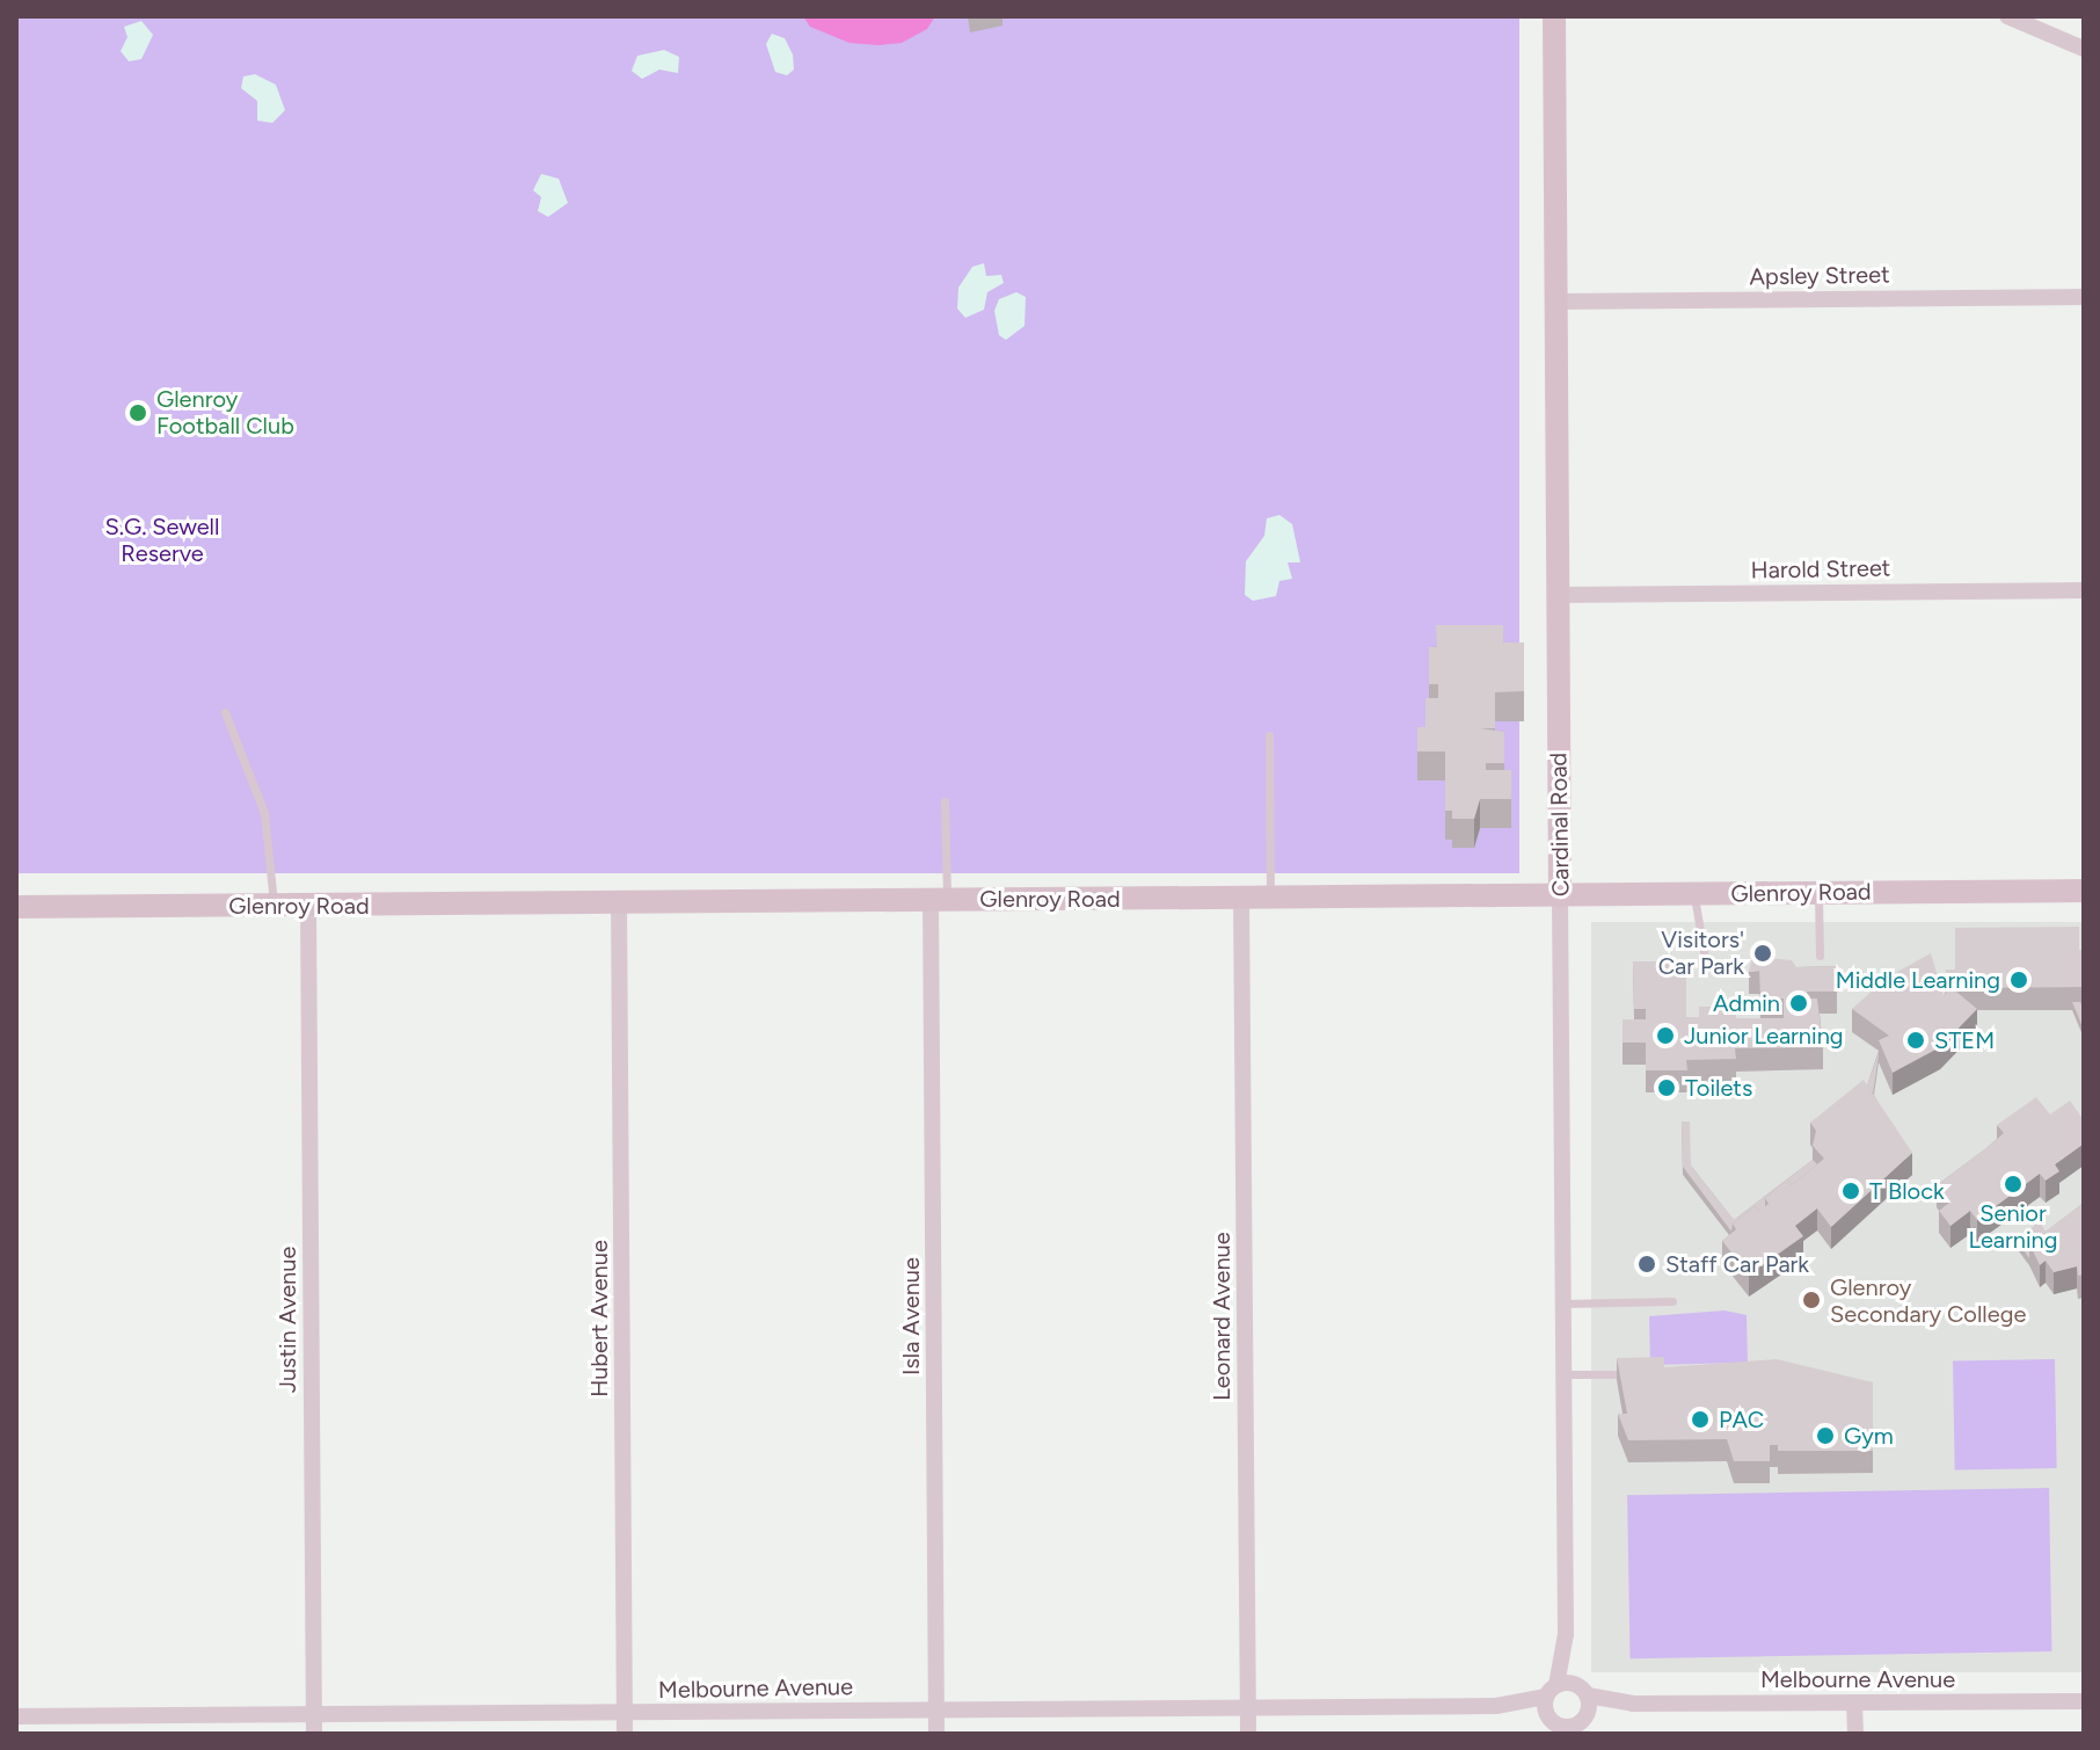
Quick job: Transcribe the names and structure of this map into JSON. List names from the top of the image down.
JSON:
{
  "streets": {
    "street": [
      "Apsley Street",
      "Harold Street",
      "Cardinal Road",
      "Glenroy Road",
      "Isla Avenue",
      "Leonard Avenue",
      "Hubert Avenue",
      "Justin Avenue",
      "Melbourne Avenue"
    ]
  },
  "crossings": [
    ["Apsley Street", "Cardinal Road"],
    ["Harold Street", "Cardinal Road"],
    ["Cardinal Road", "Glenroy Road"],
    ["Cardinal Road", "Melbourne Avenue"],
    ["Glenroy Road", "Isla Avenue"],
    ["Glenroy Road", "Leonard Avenue"],
    ["Glenroy Road", "Hubert Avenue"],
    ["Glenroy Road", "Justin Avenue"],
    ["Isla Avenue", "Melbourne Avenue"],
    ["Leonard Avenue", "Melbourne Avenue"],
    ["Hubert Avenue", "Melbourne Avenue"],
    ["Justin Avenue", "Melbourne Avenue"]
  ],
  "parks": ["S.G. Sewell Reserve"],
  "places": [
    "Glenroy Football Club",
    "Visitors' Car Park",
    "Middle Learning",
    "Admin",
    "Junior Learning",
    "STEM",
    "Toilets",
    "Senior Learning",
    "T Block",
    "Staff Car Park",
    "Glenroy Secondary College",
    "PAC",
    "Gym"
  ]
}
